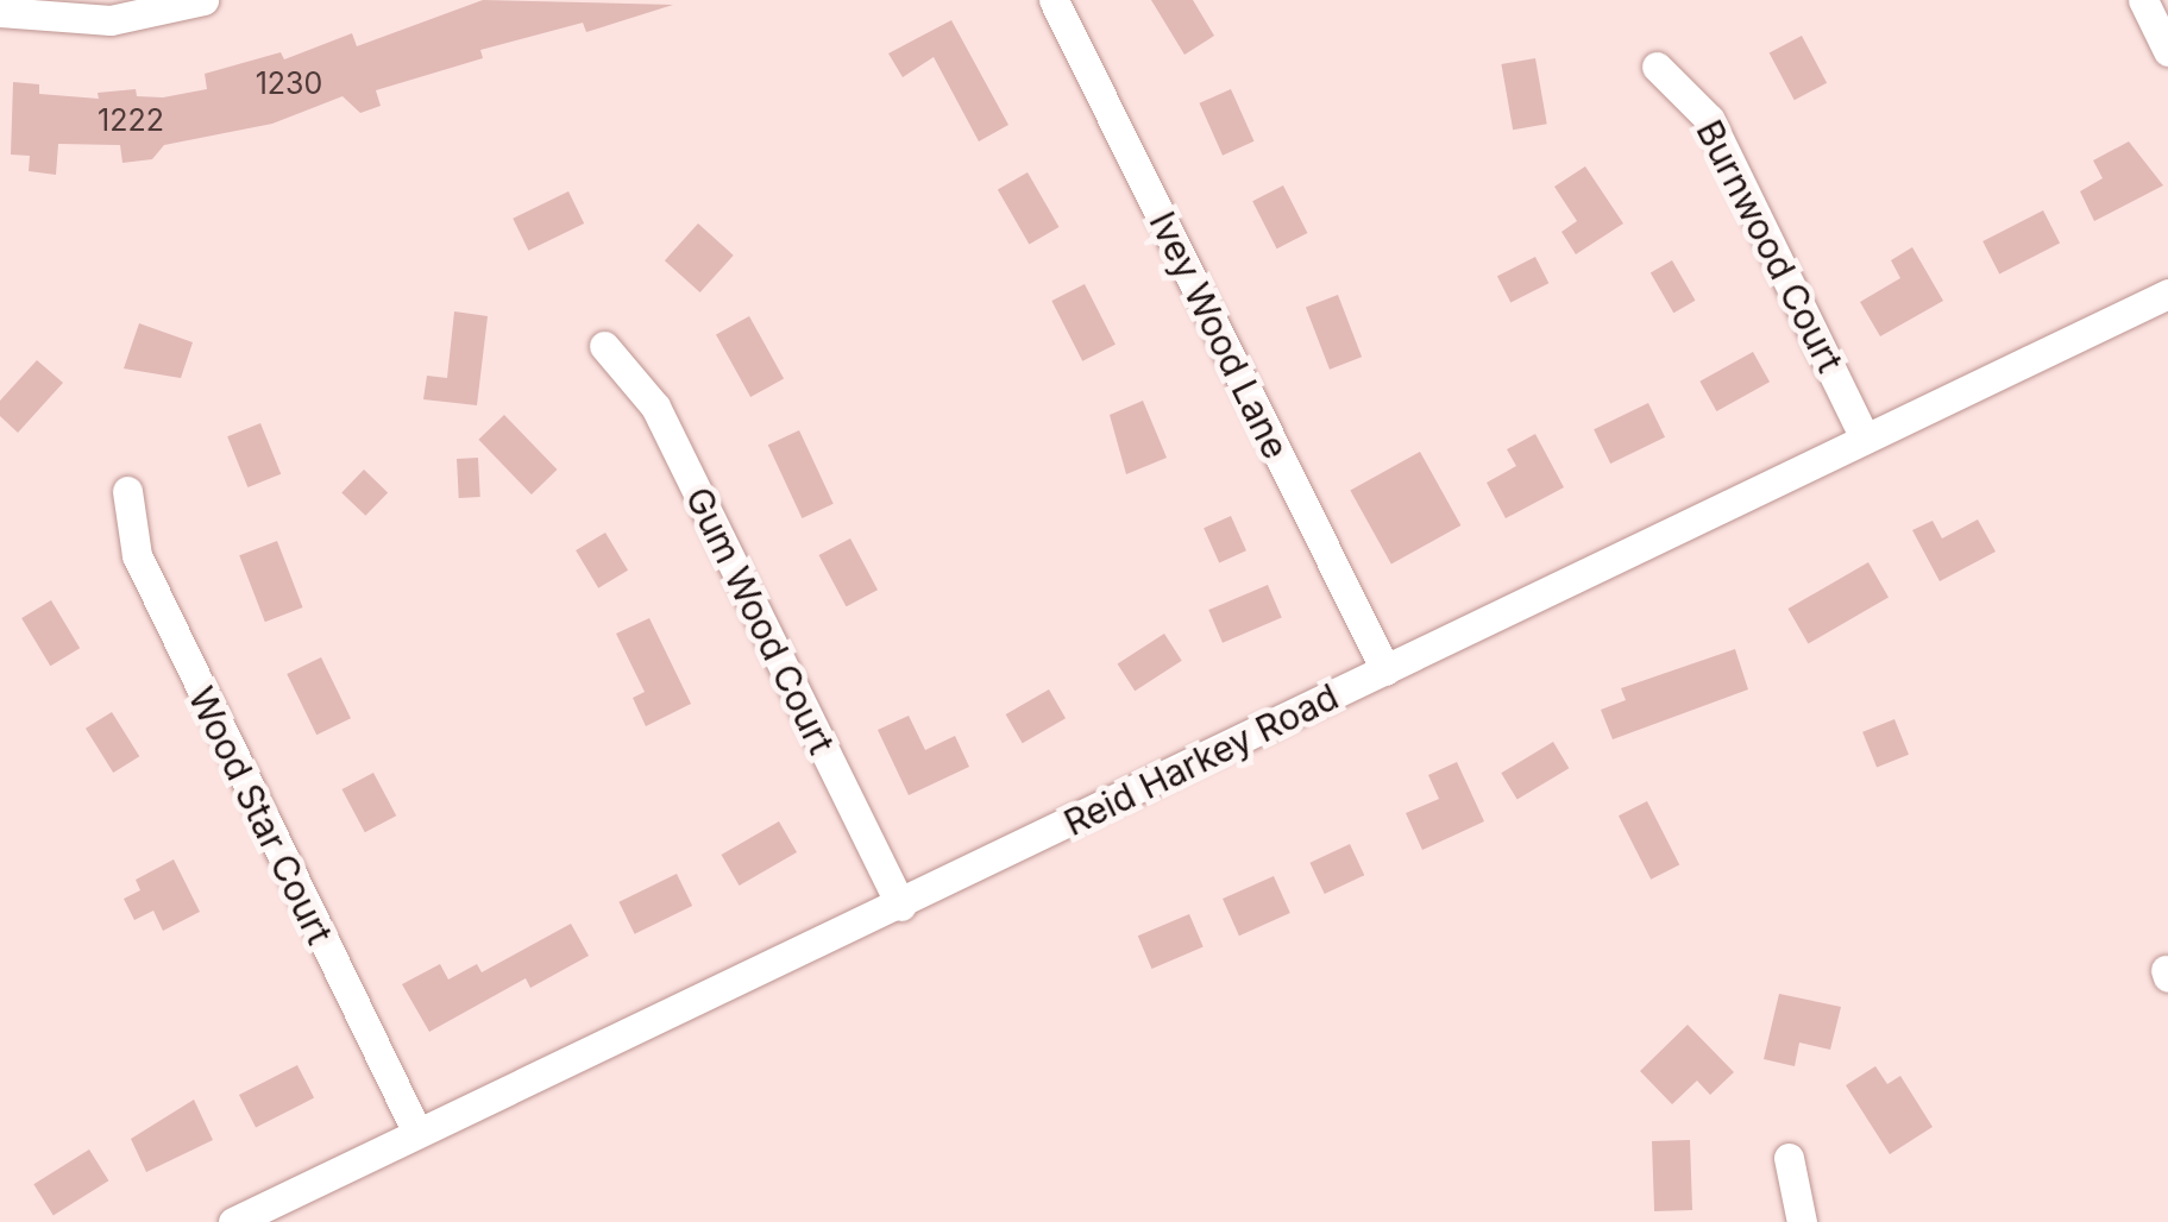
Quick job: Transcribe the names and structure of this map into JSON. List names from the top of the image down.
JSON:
{
  "streets": {
    "street": [
      "Burnwood Court",
      "Ivey Wood Lane",
      "Gum Wood Court",
      "Reid Harkey Road",
      "Wood Star Court"
    ]
  },
  "crossings": [
    ["Burnwood Court", "Reid Harkey Road"],
    ["Ivey Wood Lane", "Reid Harkey Road"],
    ["Gum Wood Court", "Reid Harkey Road"],
    ["Reid Harkey Road", "Wood Star Court"]
  ],
  "house_numbers": ["1230", "1222"]
}
